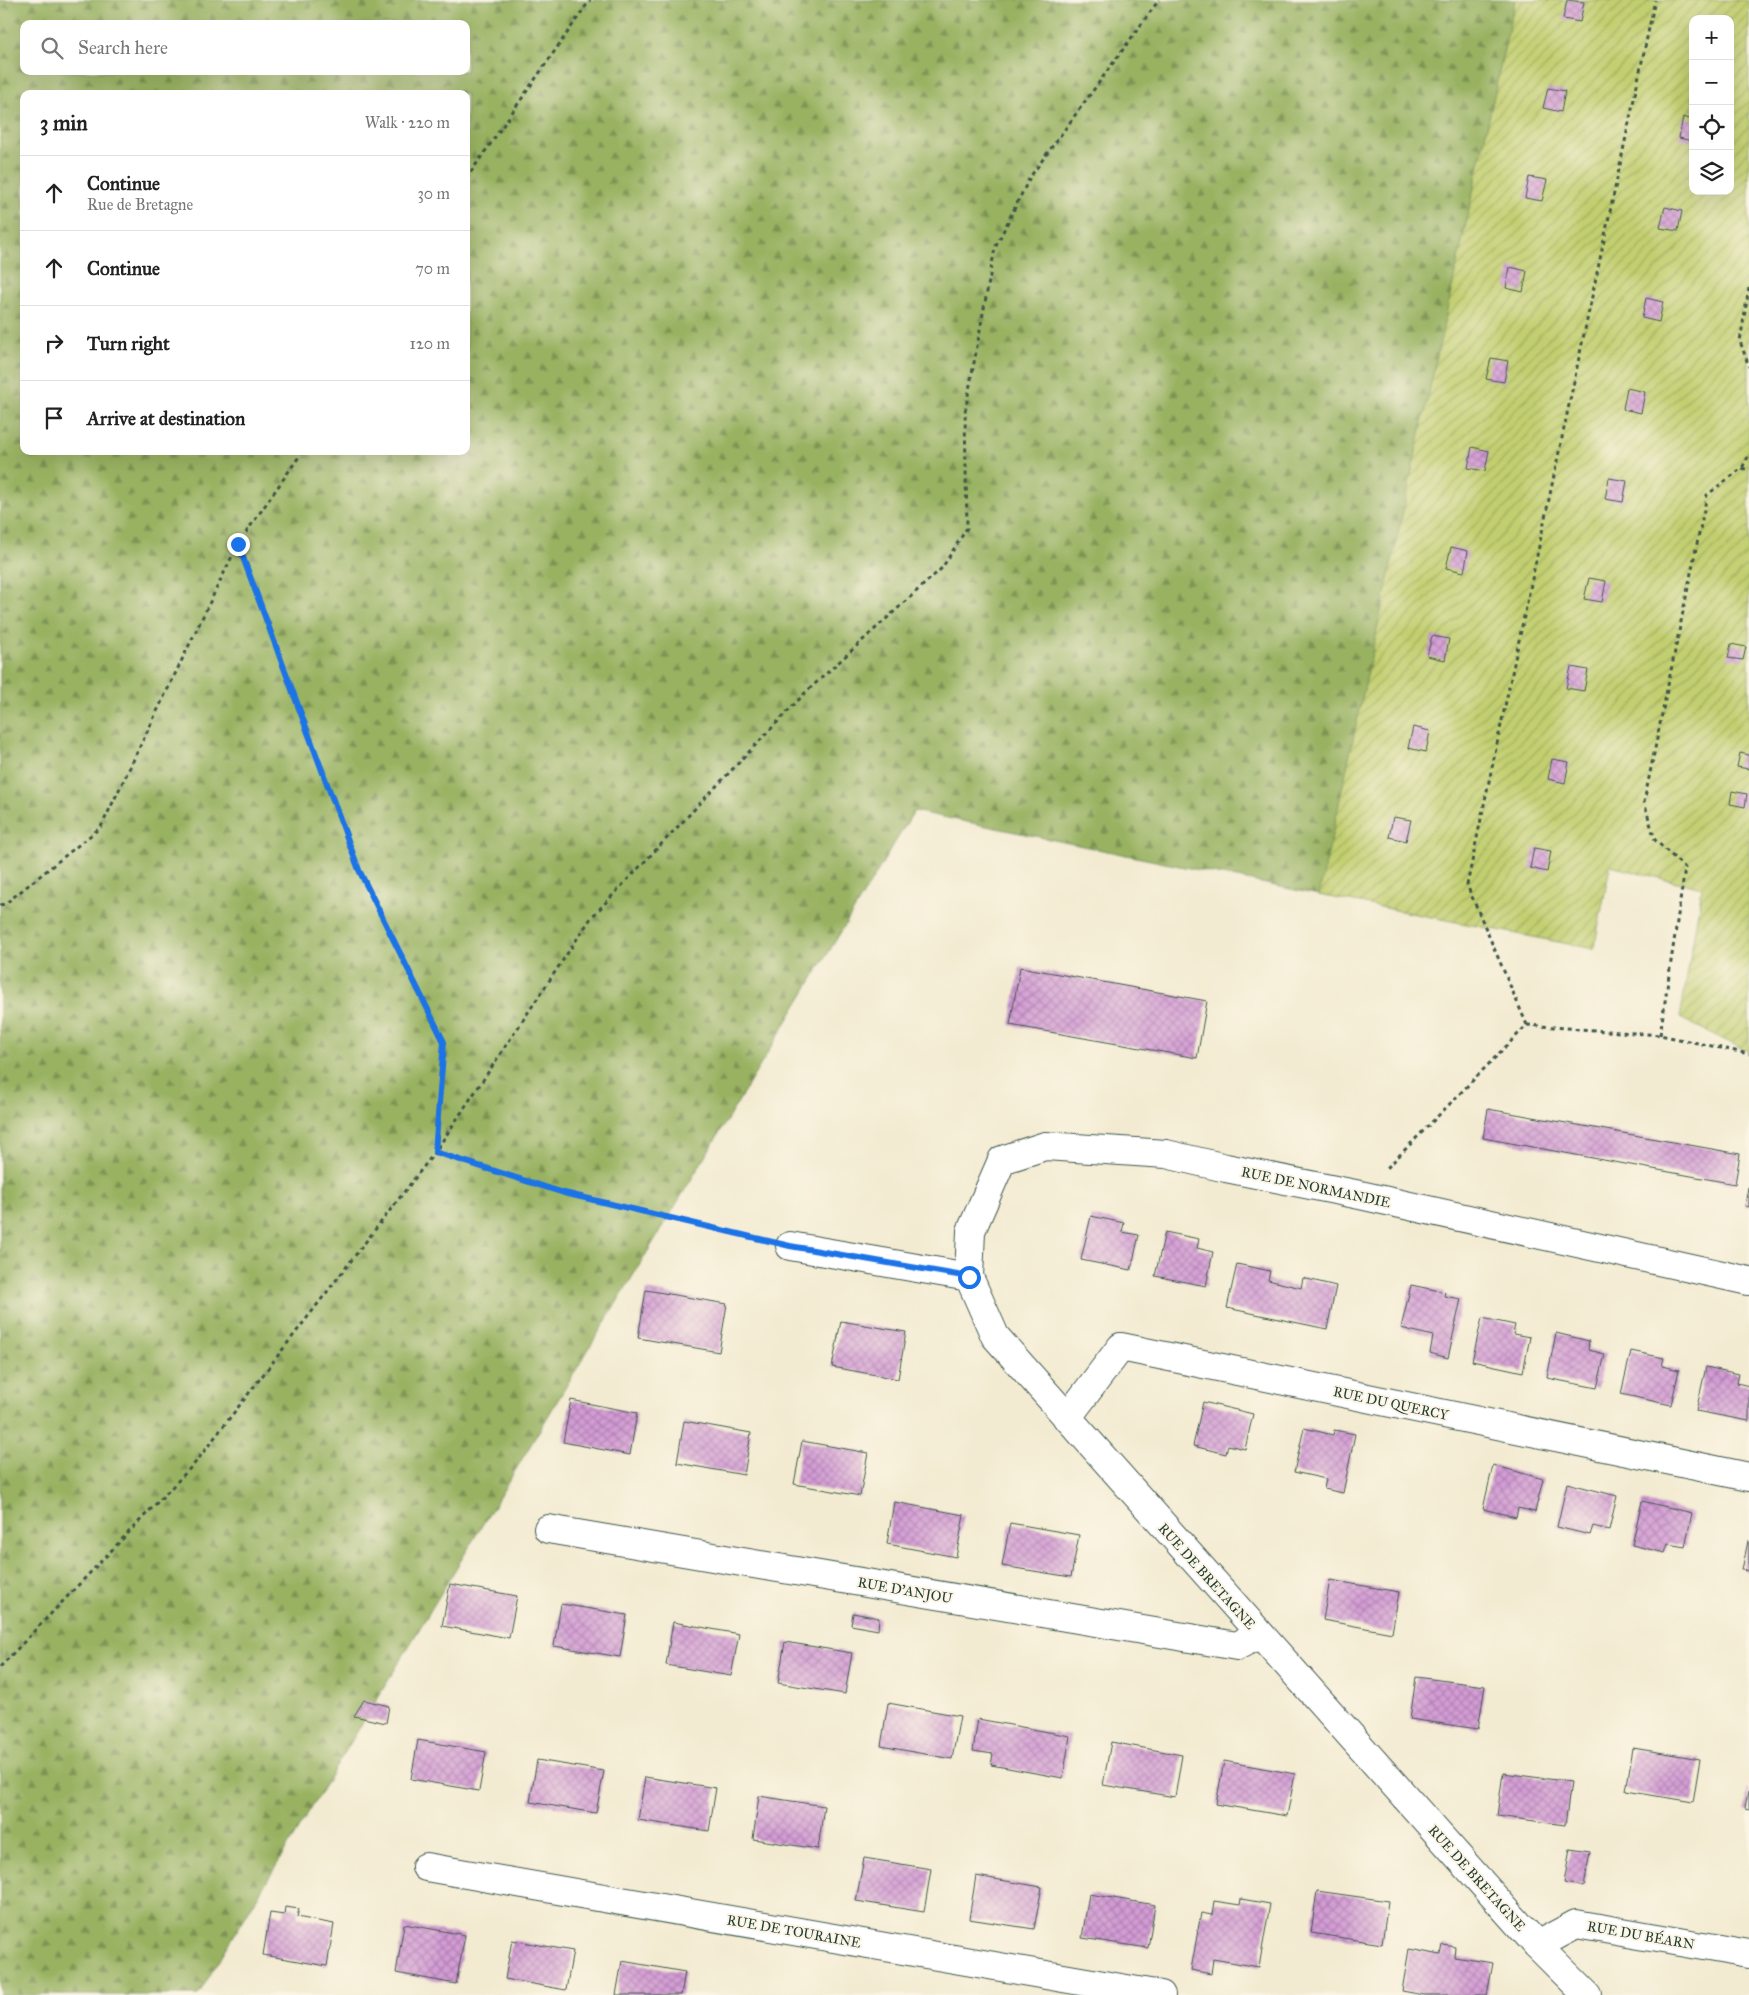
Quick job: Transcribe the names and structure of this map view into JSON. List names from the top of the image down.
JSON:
{
  "streets": {
    "street": [
      "RUE DE NORMANDIE",
      "RUE DU QUERCY",
      "RUE DE BRETAGNE",
      "RUE D'ANJOU",
      "RUE DE TOURAINE",
      "RUE DU BÉARN"
    ]
  },
  "crossings": [
    ["RUE DE NORMANDIE", "RUE DE BRETAGNE"],
    ["RUE DU QUERCY", "RUE DE BRETAGNE"],
    ["RUE DE BRETAGNE", "RUE D'ANJOU"],
    ["RUE DE BRETAGNE", "RUE DU BÉARN"]
  ],
  "page": {
    "map_buttons": ["+", "−"],
    "search": "Search here",
    "heading": ["3 min", "Walk · 220 m"],
    "list": [
      ["Continue", "Rue de Bretagne", "30 m"],
      ["Continue", "70 m"],
      ["Turn right", "120 m"],
      "Arrive at destination"
    ]
  }
}
